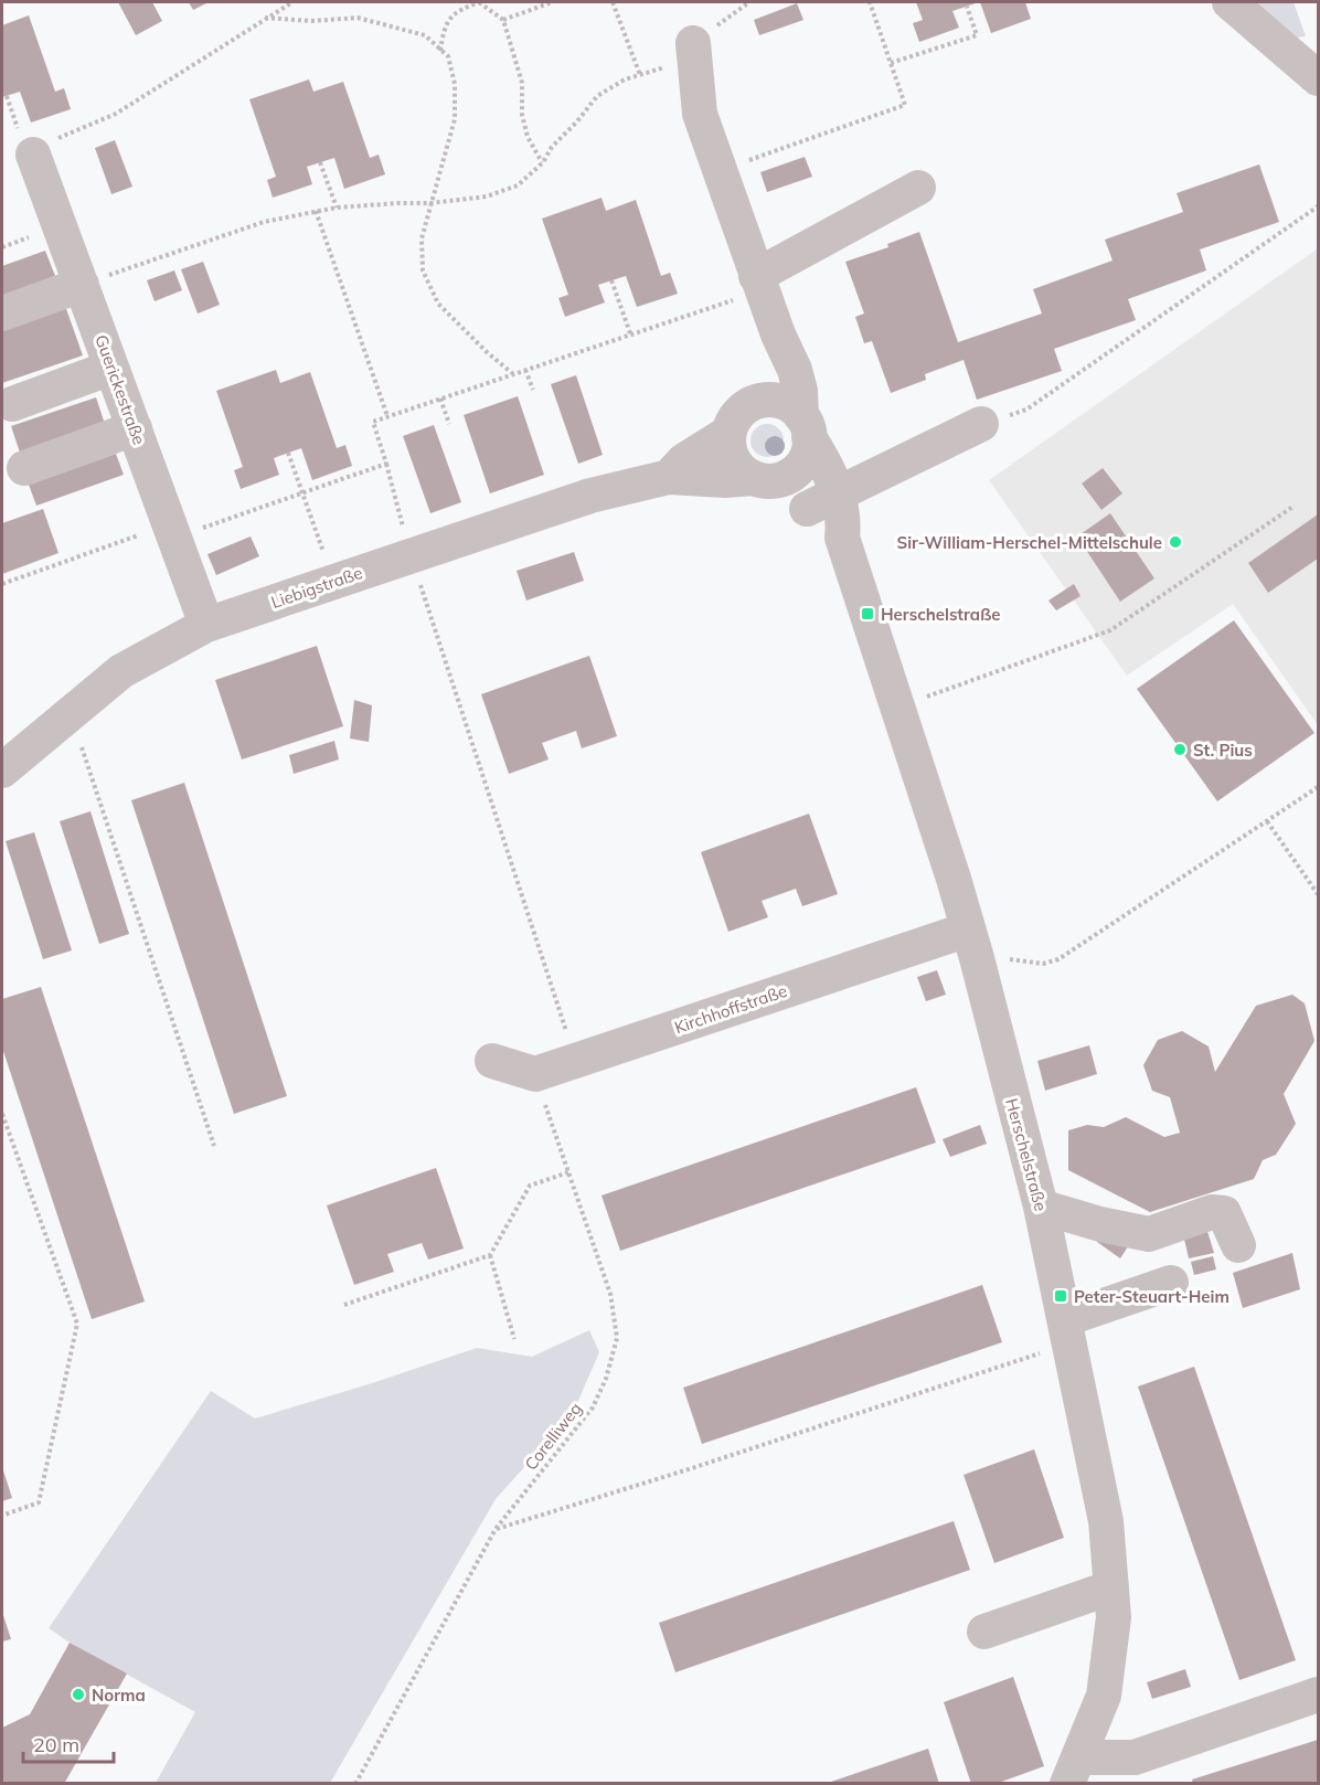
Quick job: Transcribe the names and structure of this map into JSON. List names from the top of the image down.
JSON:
{
  "streets": {
    "street": [
      "Guerickestraße",
      "Liebigstraße",
      "Kirchhoffstraße",
      "Herschelstraße"
    ],
    "path": ["Corelliweg"]
  },
  "crossings": [
    ["Guerickestraße", "Liebigstraße"],
    ["Liebigstraße", "Herschelstraße"],
    ["Kirchhoffstraße", "Herschelstraße"],
    ["Kirchhoffstraße", "Corelliweg"]
  ],
  "places": {
    "other": ["Sir-William-Herschel-Mittelschule", "St. Pius", "Norma"],
    "transit": ["Herschelstraße", "Peter-Steuart-Heim"]
  },
  "scale_bar": "20 m"
}
